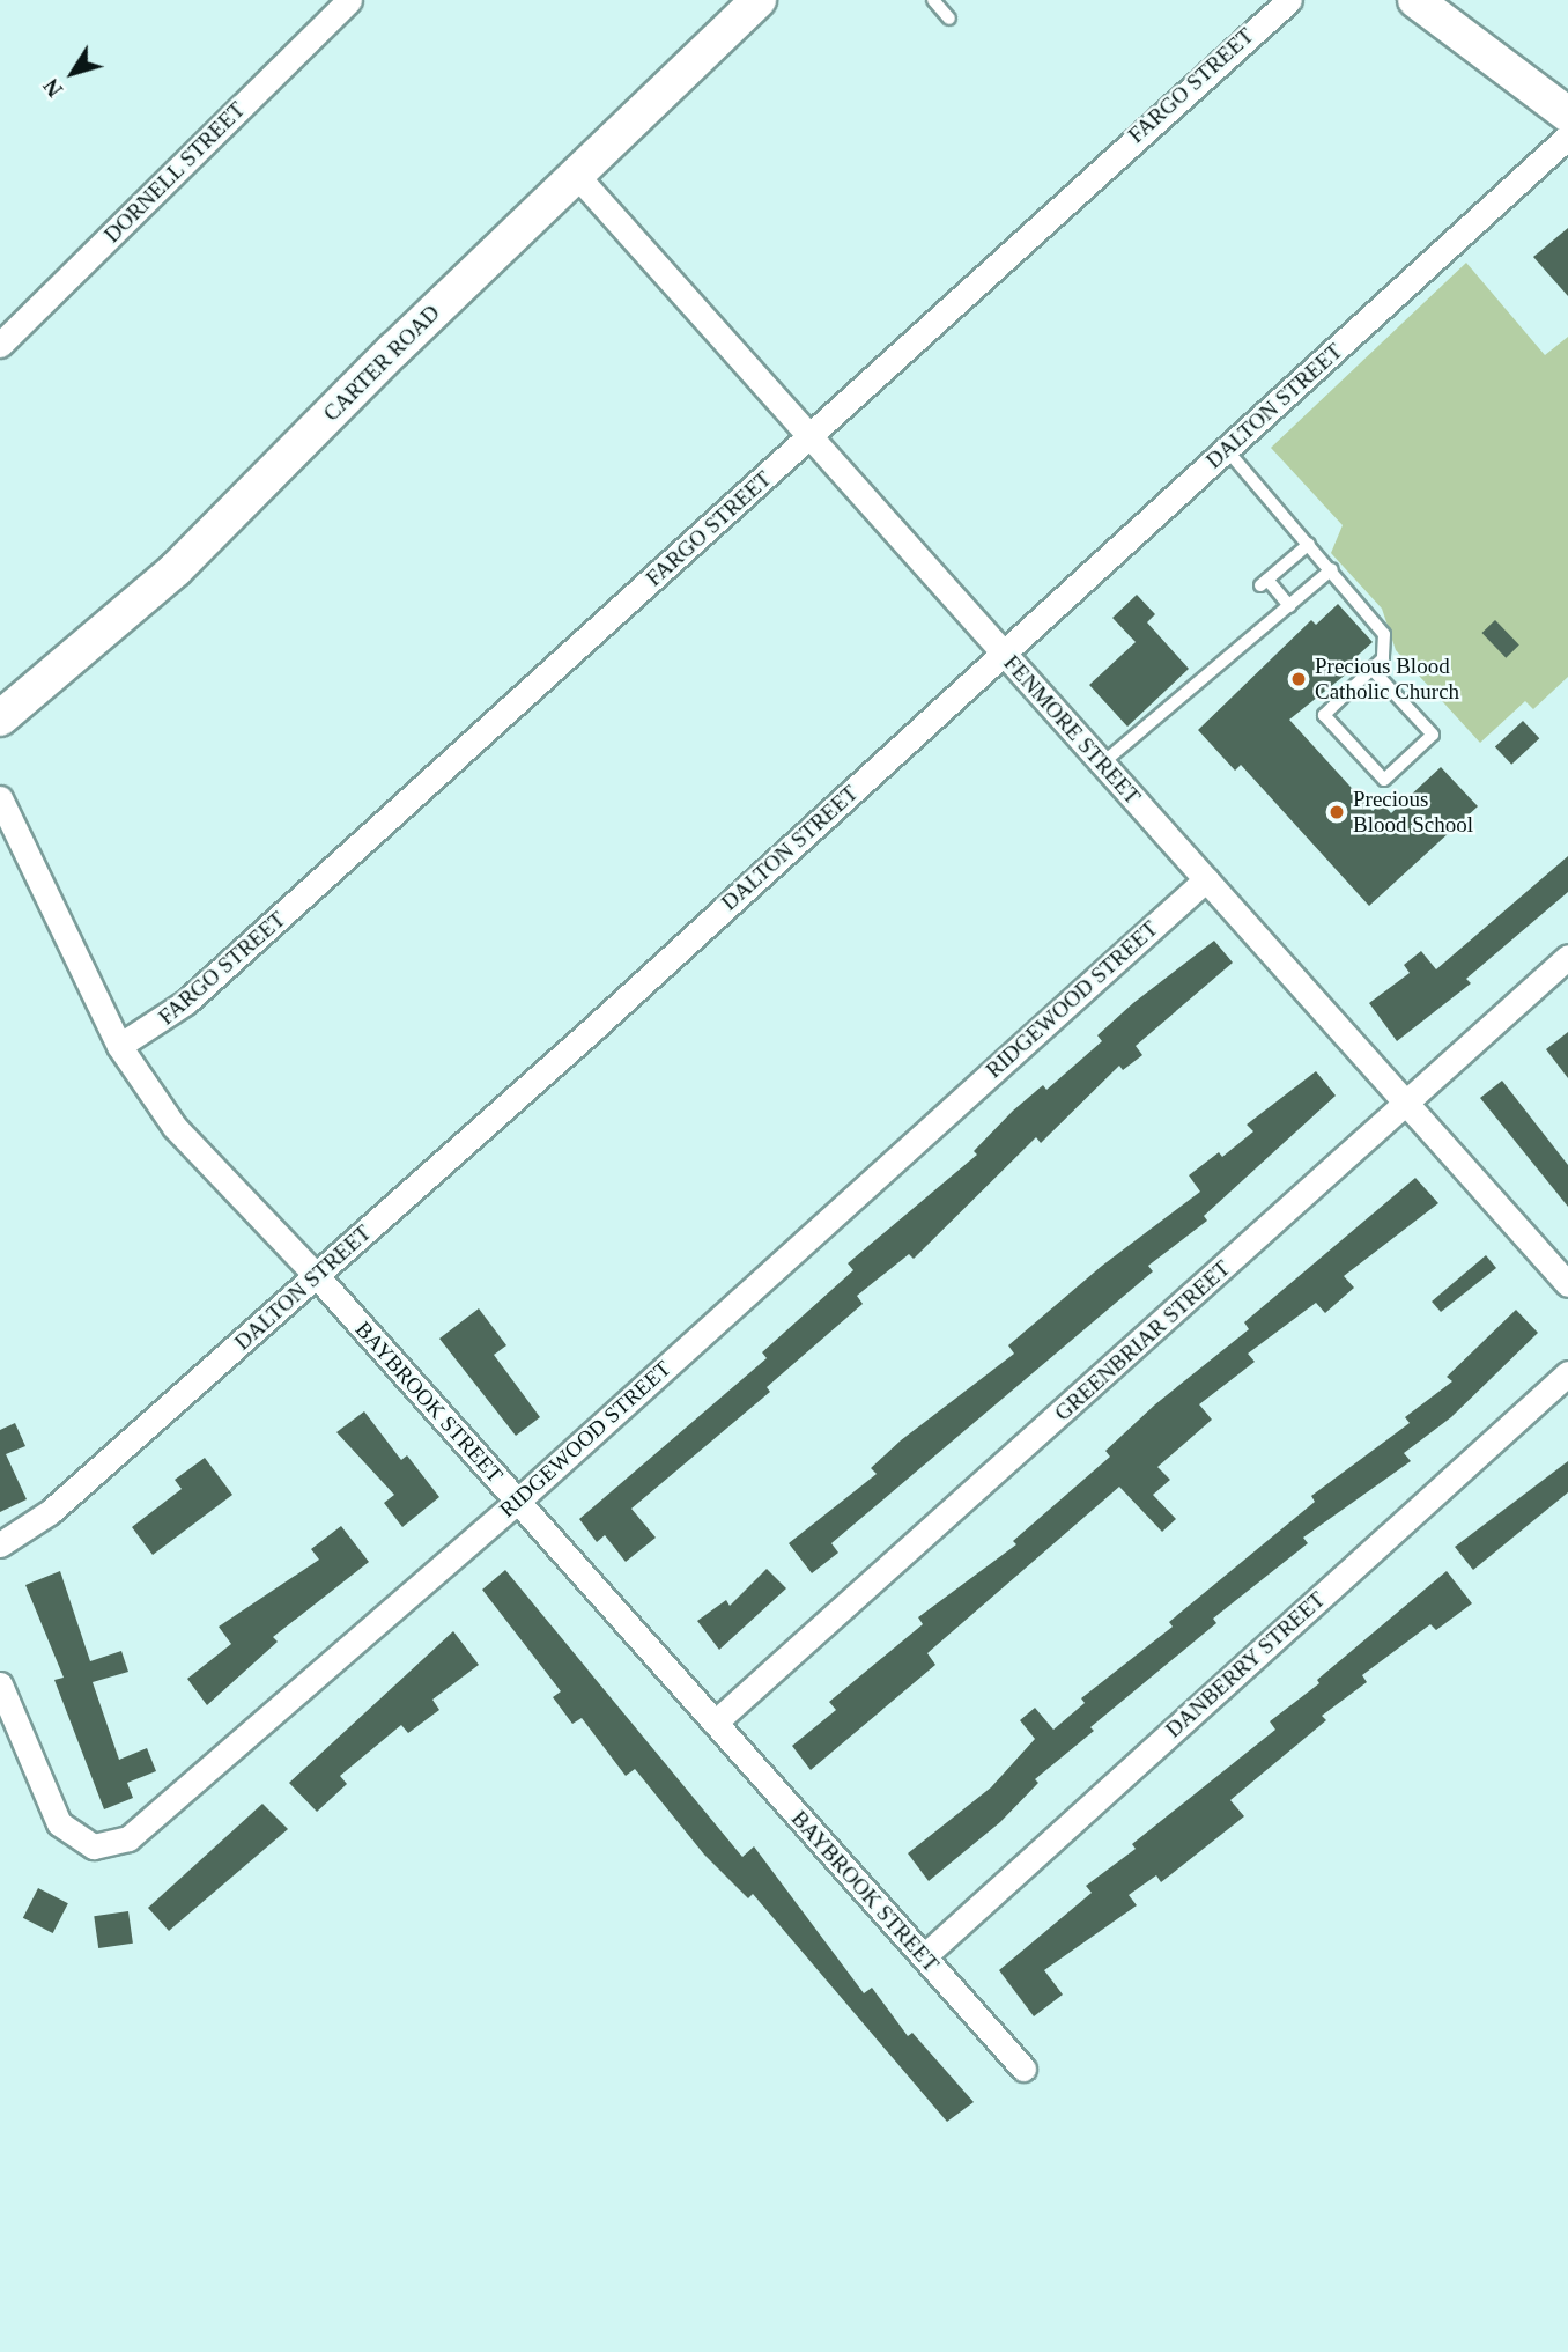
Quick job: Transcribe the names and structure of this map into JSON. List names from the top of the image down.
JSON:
{
  "streets": {
    "main road": ["CARTER ROAD"],
    "street": [
      "FARGO STREET",
      "DORNELL STREET",
      "DALTON STREET",
      "FENMORE STREET",
      "RIDGEWOOD STREET",
      "GREENBRIAR STREET",
      "BAYBROOK STREET",
      "DANBERRY STREET"
    ]
  },
  "crossings": [
    ["FARGO STREET", "FENMORE STREET"],
    ["FARGO STREET", "BAYBROOK STREET"],
    ["CARTER ROAD", "FENMORE STREET"],
    ["DALTON STREET", "FENMORE STREET"],
    ["DALTON STREET", "BAYBROOK STREET"],
    ["FENMORE STREET", "RIDGEWOOD STREET"],
    ["FENMORE STREET", "GREENBRIAR STREET"],
    ["RIDGEWOOD STREET", "BAYBROOK STREET"],
    ["GREENBRIAR STREET", "BAYBROOK STREET"],
    ["BAYBROOK STREET", "DANBERRY STREET"]
  ],
  "places": ["Precious Blood Catholic Church", "Precious Blood School"],
  "north": "bottom left"
}
